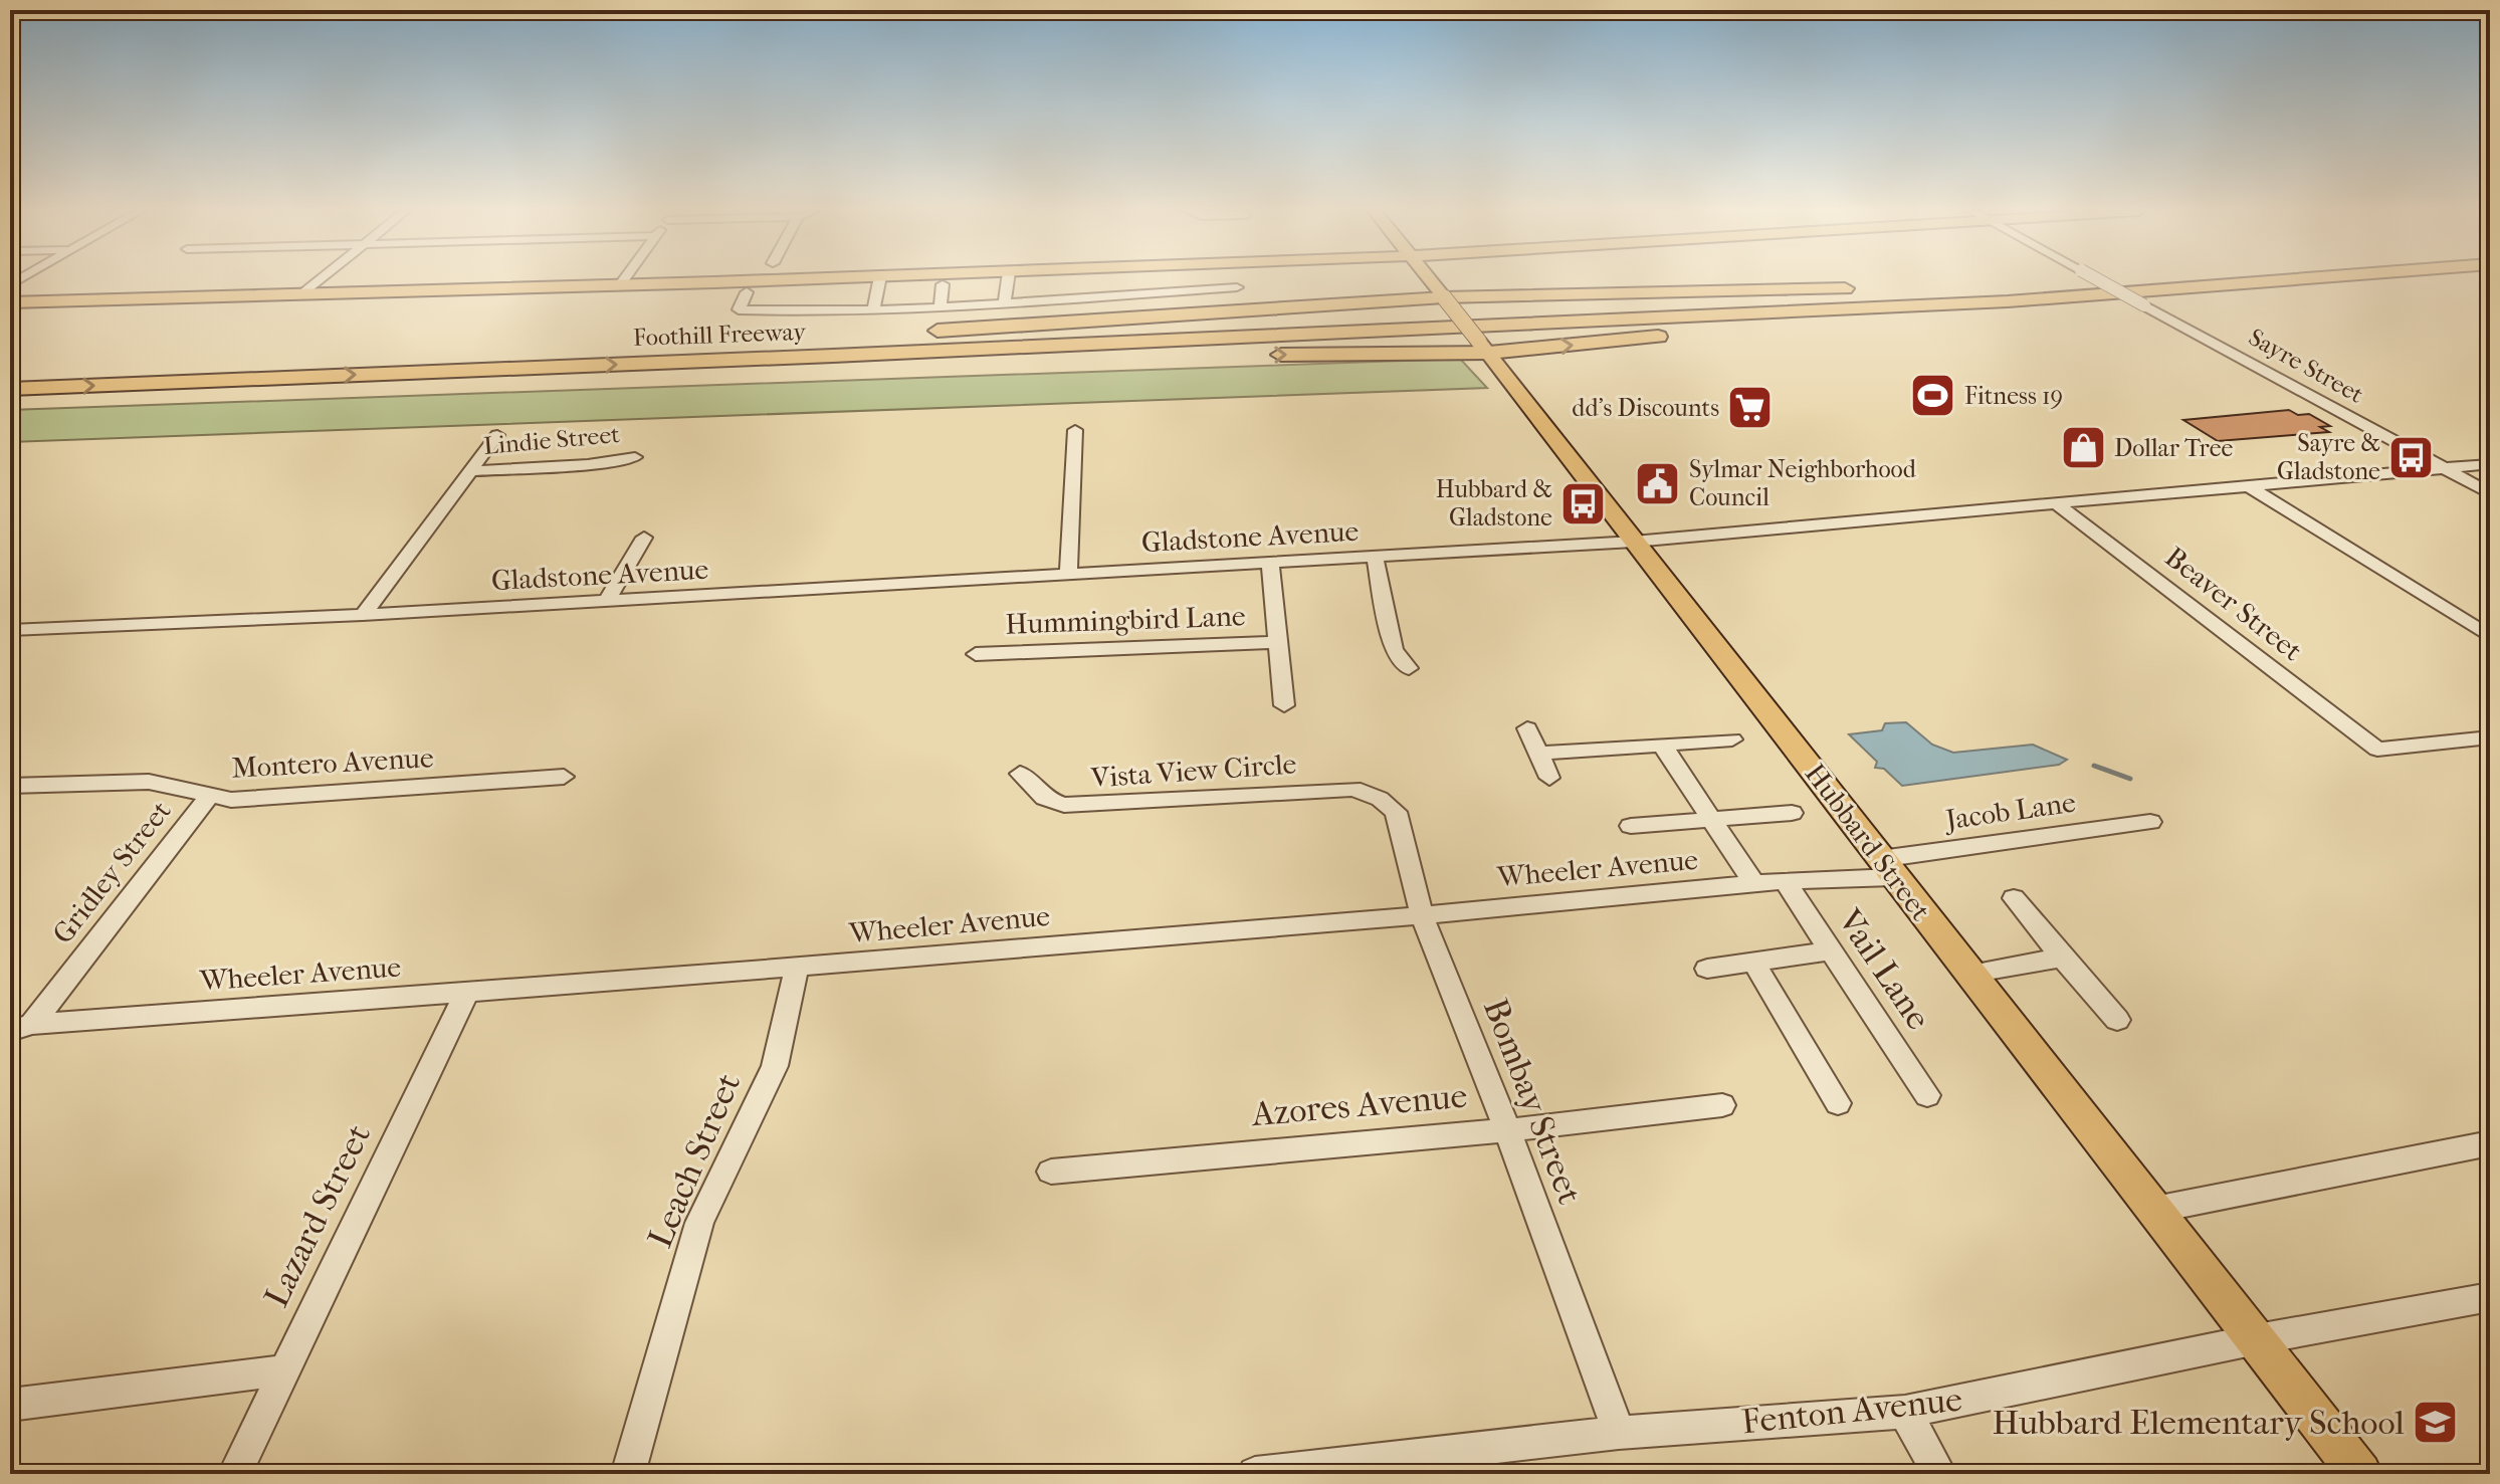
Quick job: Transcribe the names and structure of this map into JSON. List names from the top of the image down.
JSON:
{
  "streets": {
    "highway": ["Foothill Freeway"],
    "main road": ["Hubbard Street"],
    "street": [
      "Sayre Street",
      "Lindie Street",
      "Gladstone Avenue",
      "Beaver Street",
      "Hummingbird Lane",
      "Montero Avenue",
      "Vista View Circle",
      "Jacob Lane",
      "Wheeler Avenue",
      "Gridley Street",
      "Vail Lane",
      "Bombay Street",
      "Azores Avenue",
      "Leach Street",
      "Lazard Street",
      "Fenton Avenue"
    ]
  },
  "crossings": [
    ["Sayre Street", "Gladstone Avenue"],
    ["Gladstone Avenue", "Beaver Street"],
    ["Gladstone Avenue", "Hubbard Street"],
    ["Montero Avenue", "Gridley Street"],
    ["Vista View Circle", "Bombay Street"],
    ["Jacob Lane", "Hubbard Street"],
    ["Jacob Lane", "Wheeler Avenue"],
    ["Hubbard Street", "Wheeler Avenue"],
    ["Hubbard Street", "Fenton Avenue"],
    ["Wheeler Avenue", "Gridley Street"],
    ["Wheeler Avenue", "Vail Lane"],
    ["Wheeler Avenue", "Bombay Street"],
    ["Wheeler Avenue", "Leach Street"],
    ["Wheeler Avenue", "Lazard Street"],
    ["Bombay Street", "Azores Avenue"],
    ["Bombay Street", "Fenton Avenue"]
  ],
  "places": {
    "sports": ["Fitness 19"],
    "supermarket": ["dd's Discounts"],
    "shop": ["Dollar Tree"],
    "bus stop": ["Sayre & Gladstone", "Hubbard & Gladstone"],
    "public building": ["Sylmar Neighborhood Council"],
    "school or university": ["Hubbard Elementary School"]
  }
}
